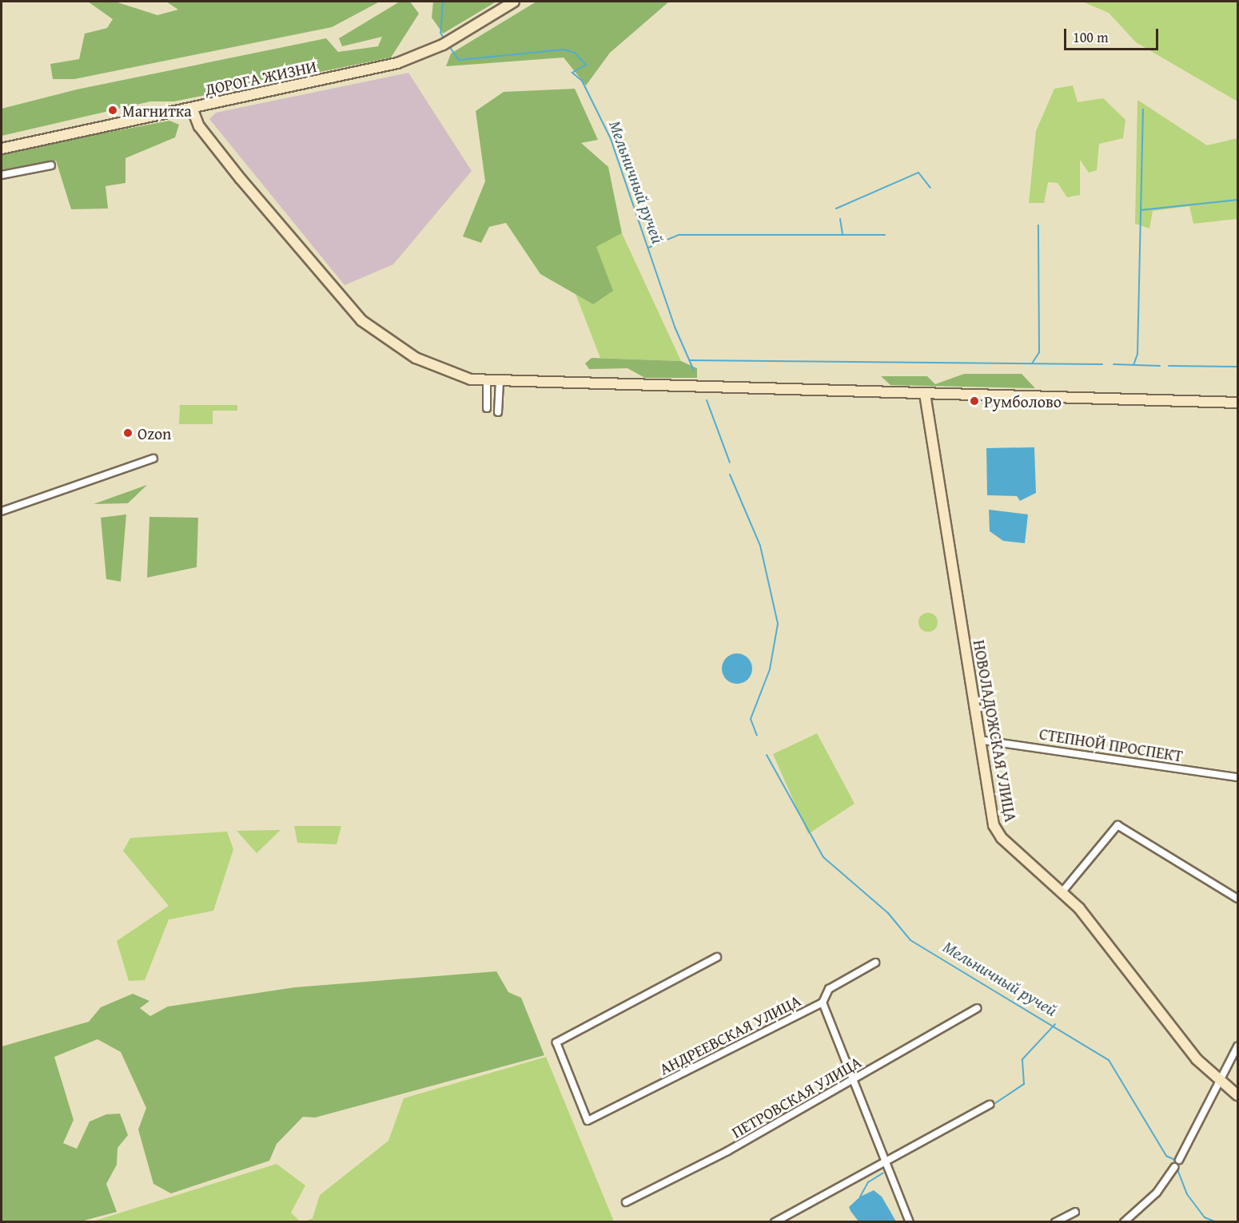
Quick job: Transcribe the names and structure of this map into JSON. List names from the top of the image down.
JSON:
{
  "streets": {
    "main road": ["ДОРОГА ЖИЗНИ", "НОВОЛАДОЖСКАЯ УЛИЦА"],
    "street": ["СТЕПНОЙ ПРОСПЕКТ", "АНДРЕЕВСКАЯ УЛИЦА", "ПЕТРОВСКАЯ УЛИЦА"]
  },
  "crossings": [
    ["НОВОЛАДОЖСКАЯ УЛИЦА", "СТЕПНОЙ ПРОСПЕКТ"]
  ],
  "water": ["Мельничный ручей"],
  "places": ["Магнитка", "Румболово", "Ozon"],
  "scale_bar": "100 m"
}
